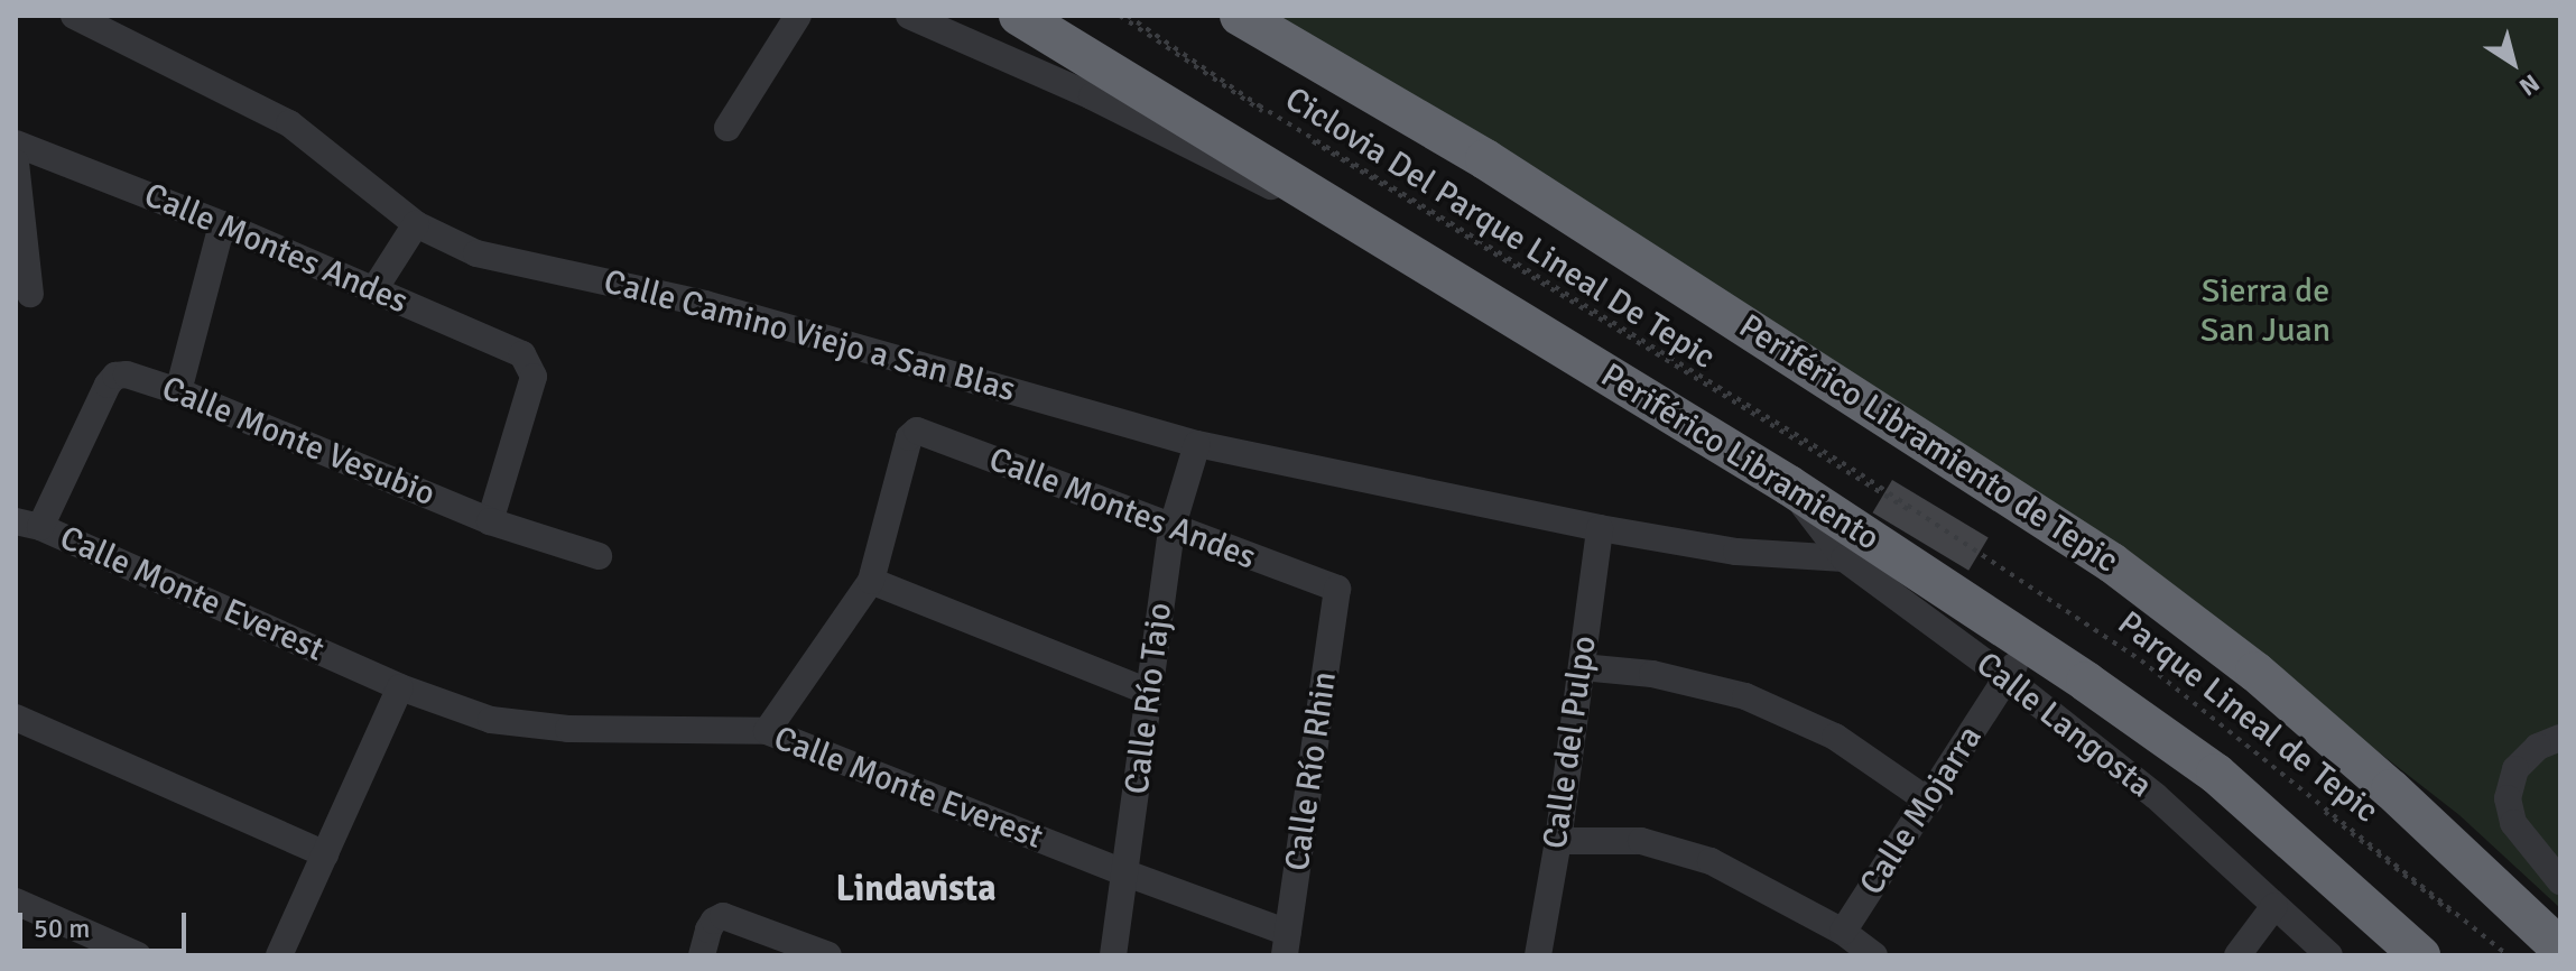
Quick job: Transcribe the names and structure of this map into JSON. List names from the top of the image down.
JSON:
{
  "streets": {
    "highway": ["Periférico Libramiento de Tepic", "Periférico Libramiento"],
    "street": [
      "Calle Montes Andes",
      "Calle Camino Viejo a San Blas",
      "Calle Monte Vesubio",
      "Calle Monte Everest",
      "Calle Río Tajo",
      "Calle Langosta",
      "Calle del Pulpo",
      "Calle Río Rhin",
      "Calle Mojarra"
    ],
    "path": ["Ciclovia Del Parque Lineal De Tepic", "Parque Lineal de Tepic"]
  },
  "crossings": [
    ["Ciclovia Del Parque Lineal De Tepic", "Parque Lineal de Tepic"],
    ["Calle Montes Andes", "Calle Monte Vesubio"],
    ["Calle Montes Andes", "Calle Río Tajo"],
    ["Calle Montes Andes", "Calle Río Rhin"],
    ["Calle Camino Viejo a San Blas", "Calle Río Tajo"],
    ["Calle Camino Viejo a San Blas", "Calle del Pulpo"],
    ["Calle Monte Vesubio", "Calle Monte Everest"],
    ["Periférico Libramiento", "Calle Langosta"],
    ["Periférico Libramiento", "Calle Mojarra"],
    ["Calle Monte Everest", "Calle Río Tajo"],
    ["Calle Monte Everest", "Calle Río Rhin"],
    ["Calle Langosta", "Calle Mojarra"]
  ],
  "districts": ["Lindavista"],
  "parks": ["Sierra de San Juan"],
  "scale_bar": "50 m",
  "north": "bottom right"
}
